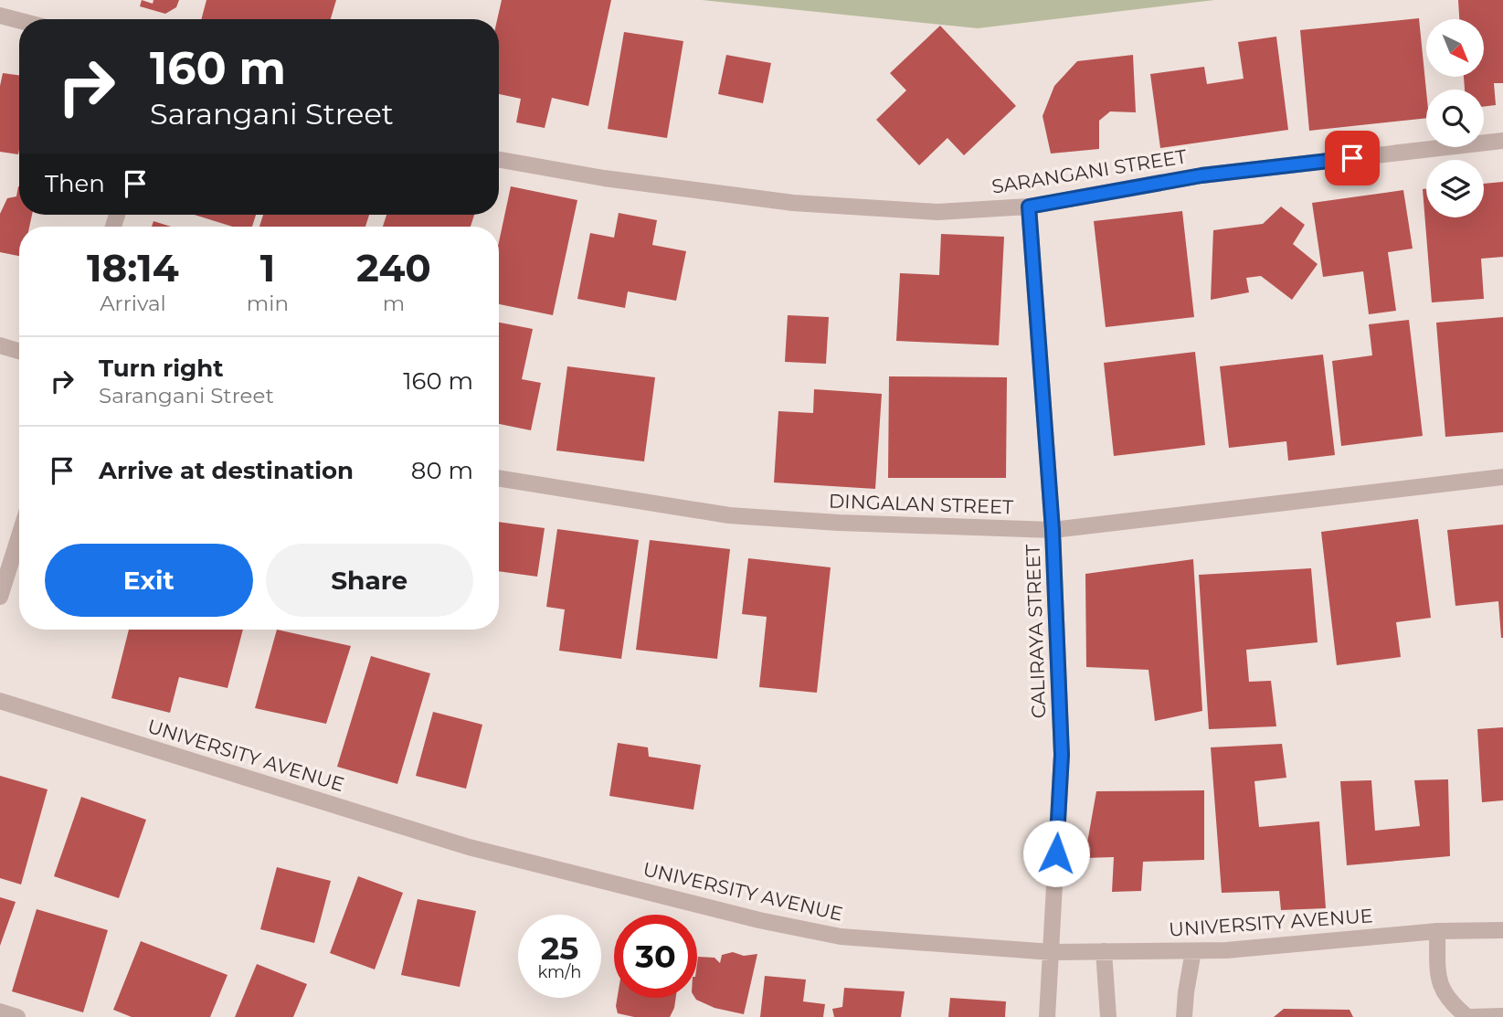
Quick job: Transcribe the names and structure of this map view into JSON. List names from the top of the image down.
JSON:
{
  "streets": {
    "street": [
      "SARANGANI STREET",
      "DINGALAN STREET",
      "CALIRAYA STREET",
      "UNIVERSITY AVENUE"
    ]
  },
  "crossings": [
    ["SARANGANI STREET", "CALIRAYA STREET"],
    ["DINGALAN STREET", "CALIRAYA STREET"],
    ["CALIRAYA STREET", "UNIVERSITY AVENUE"]
  ],
  "north": "bottom right",
  "page": {
    "turn": ["160 m", "Sarangani Street"],
    "then": "Then",
    "eta": [
      "18:14",
      "Arrival",
      "1",
      "min",
      "240",
      "m"
    ],
    "list": [
      {
        "name": "Turn right",
        "note": "Sarangani Street",
        "value": "160 m"
      },
      {
        "name": "Arrive at destination",
        "value": "80 m"
      }
    ],
    "buttons": ["Exit", "Share"],
    "speed": "25 km/h",
    "limit": "30"
  }
}
